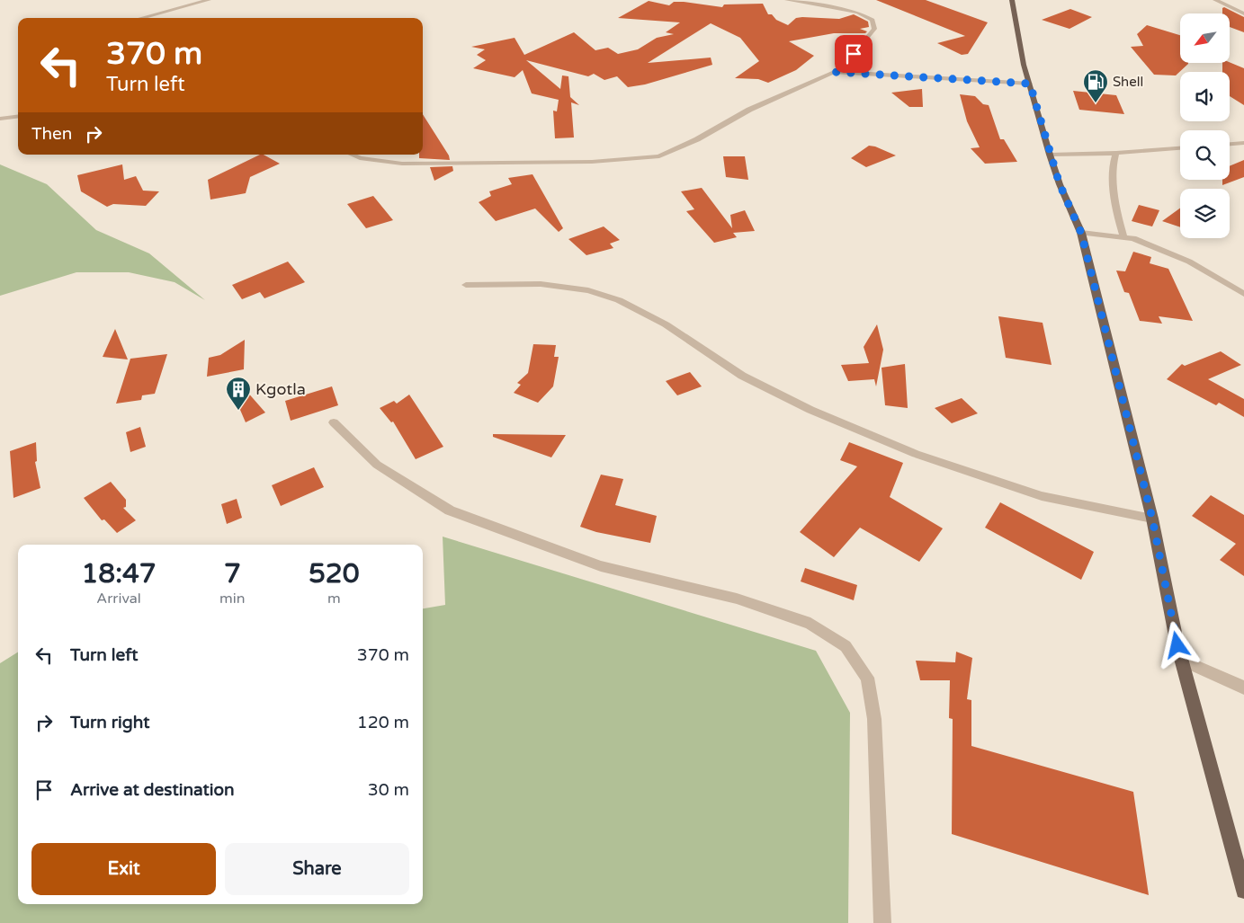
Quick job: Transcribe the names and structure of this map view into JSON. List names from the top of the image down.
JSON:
{
  "places": {
    "fuel station": ["Shell"],
    "building": ["Kgotla"]
  },
  "north": "bottom left",
  "page": {
    "turn": ["370 m", "Turn left"],
    "then": "Then",
    "eta": [
      "18:47",
      "Arrival",
      "7",
      "min",
      "520",
      "m"
    ],
    "list": [
      {
        "name": "Turn left",
        "value": "370 m"
      },
      {
        "name": "Turn right",
        "value": "120 m"
      },
      {
        "name": "Arrive at destination",
        "value": "30 m"
      }
    ],
    "buttons": ["Exit", "Share"]
  }
}
